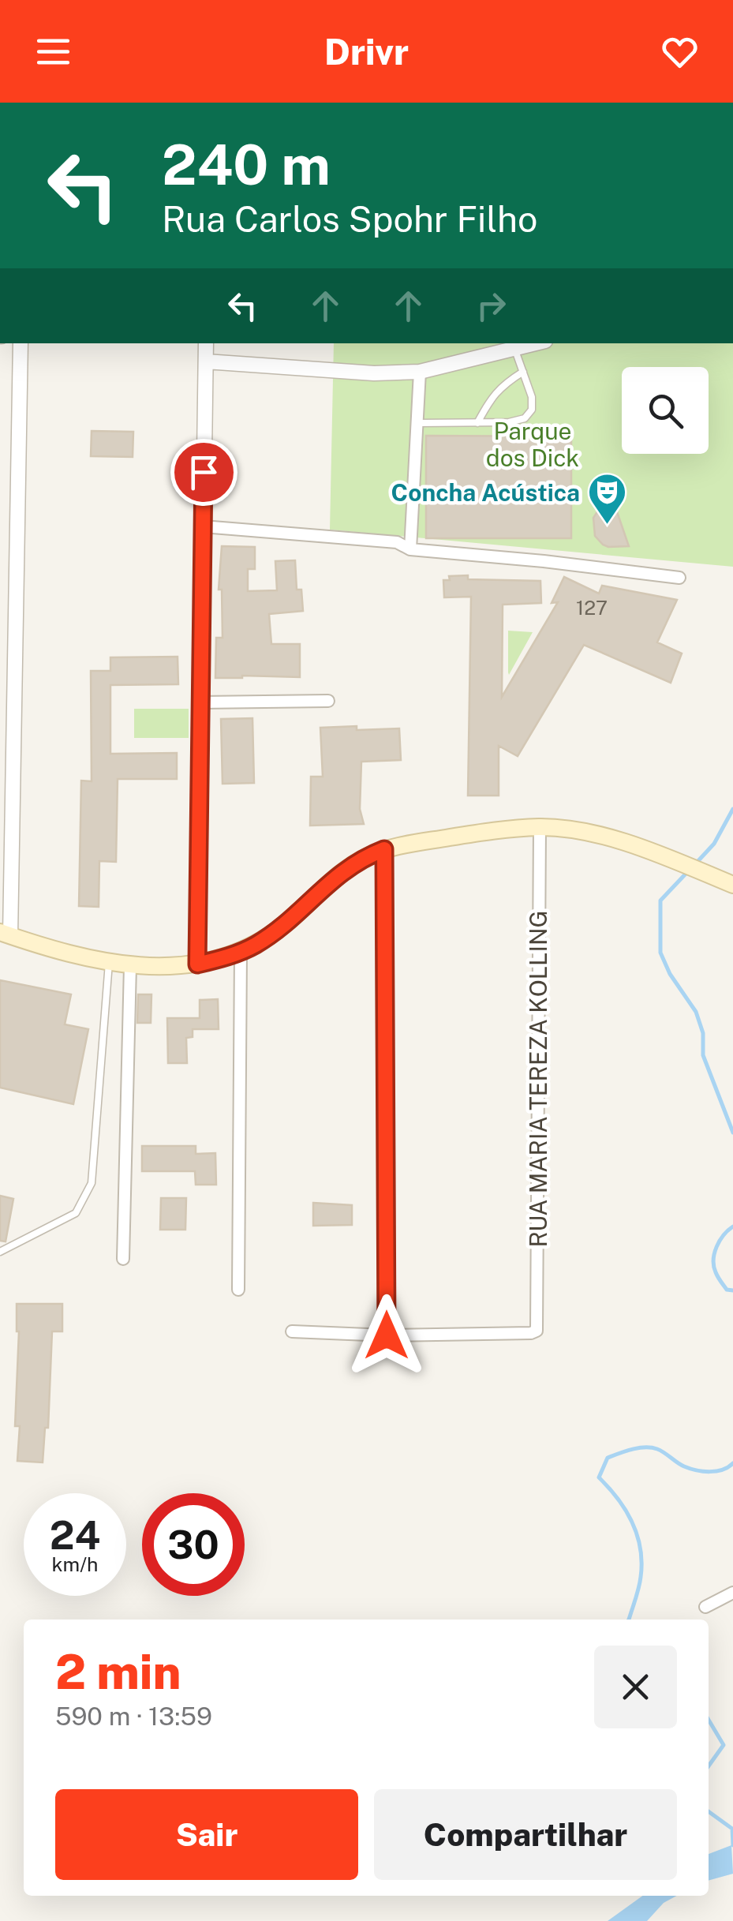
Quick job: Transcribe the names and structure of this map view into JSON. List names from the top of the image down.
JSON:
{
  "streets": {
    "street": ["RUA MARIA TEREZA KOLLING"]
  },
  "parks": ["Parque dos Dick"],
  "places": {
    "theatre": ["Concha Acústica"]
  },
  "house_numbers": ["127"],
  "page": {
    "header": "Drivr",
    "turn": ["240 m", "Rua Carlos Spohr Filho"],
    "speed": "24 km/h",
    "limit": "30",
    "heading": ["2 min", "590 m · 13:59"],
    "buttons": ["Sair", "Compartilhar"]
  }
}
